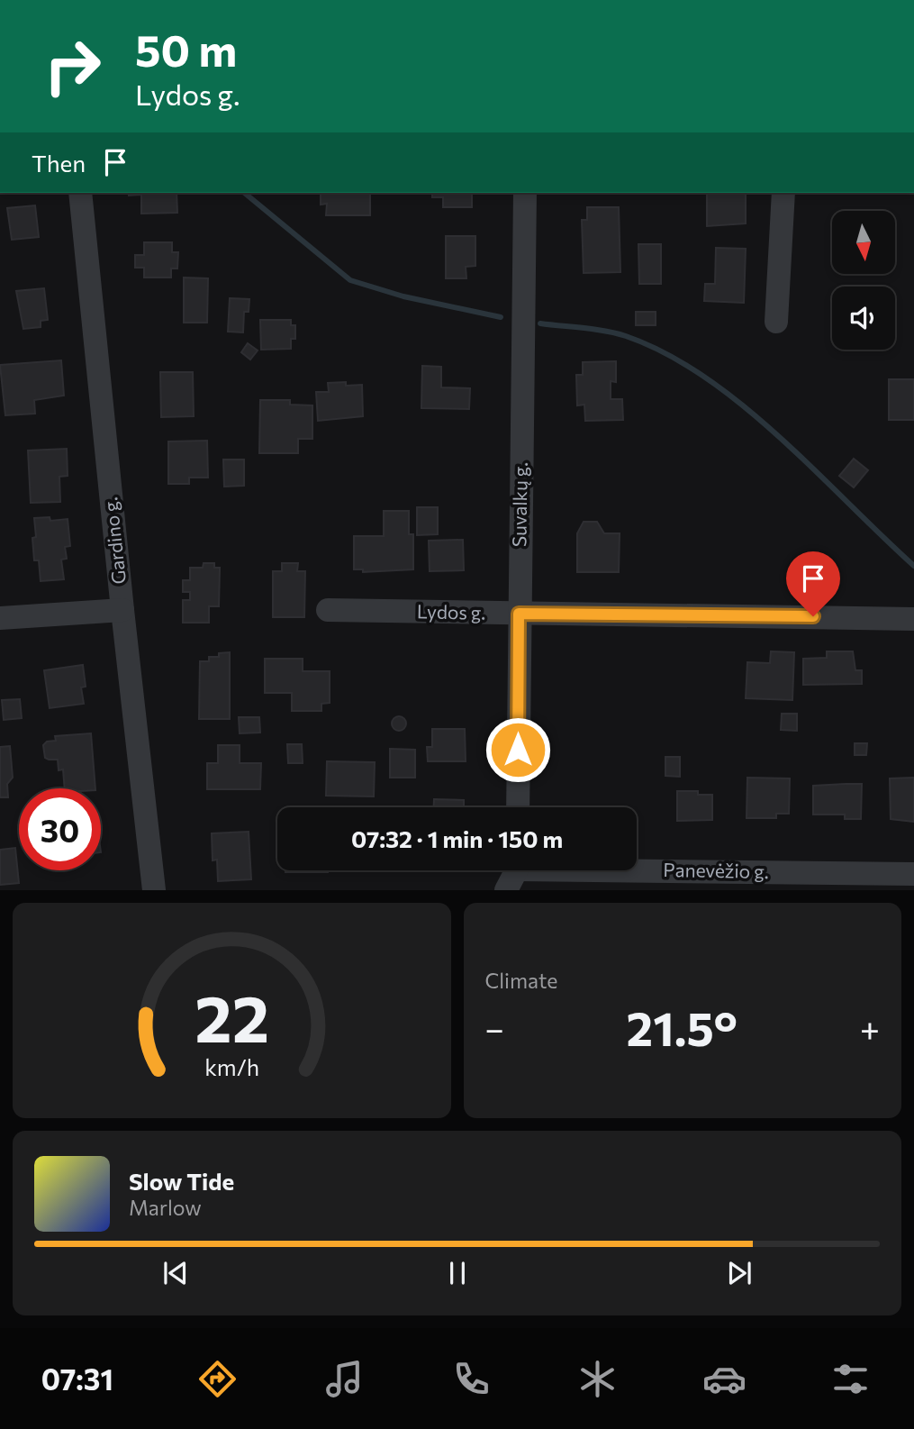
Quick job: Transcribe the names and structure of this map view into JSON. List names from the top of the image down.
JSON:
{
  "streets": {
    "street": [
      "Suvalkų g.",
      "Gardino g.",
      "Lydos g.",
      "Panevėžio g."
    ]
  },
  "crossings": [
    ["Suvalkų g.", "Lydos g."]
  ],
  "north": "bottom",
  "page": {
    "turn": ["50 m", "Lydos g."],
    "then": "Then",
    "limit": "30",
    "trip": "07:32 · 1 min · 150 m",
    "tile": "Climate",
    "heat": ["−", "21.5°", "+"],
    "song": ["Slow Tide", "Marlow"],
    "tabs": "07:31",
    "gauge": ["22", "km/h"]
  }
}
